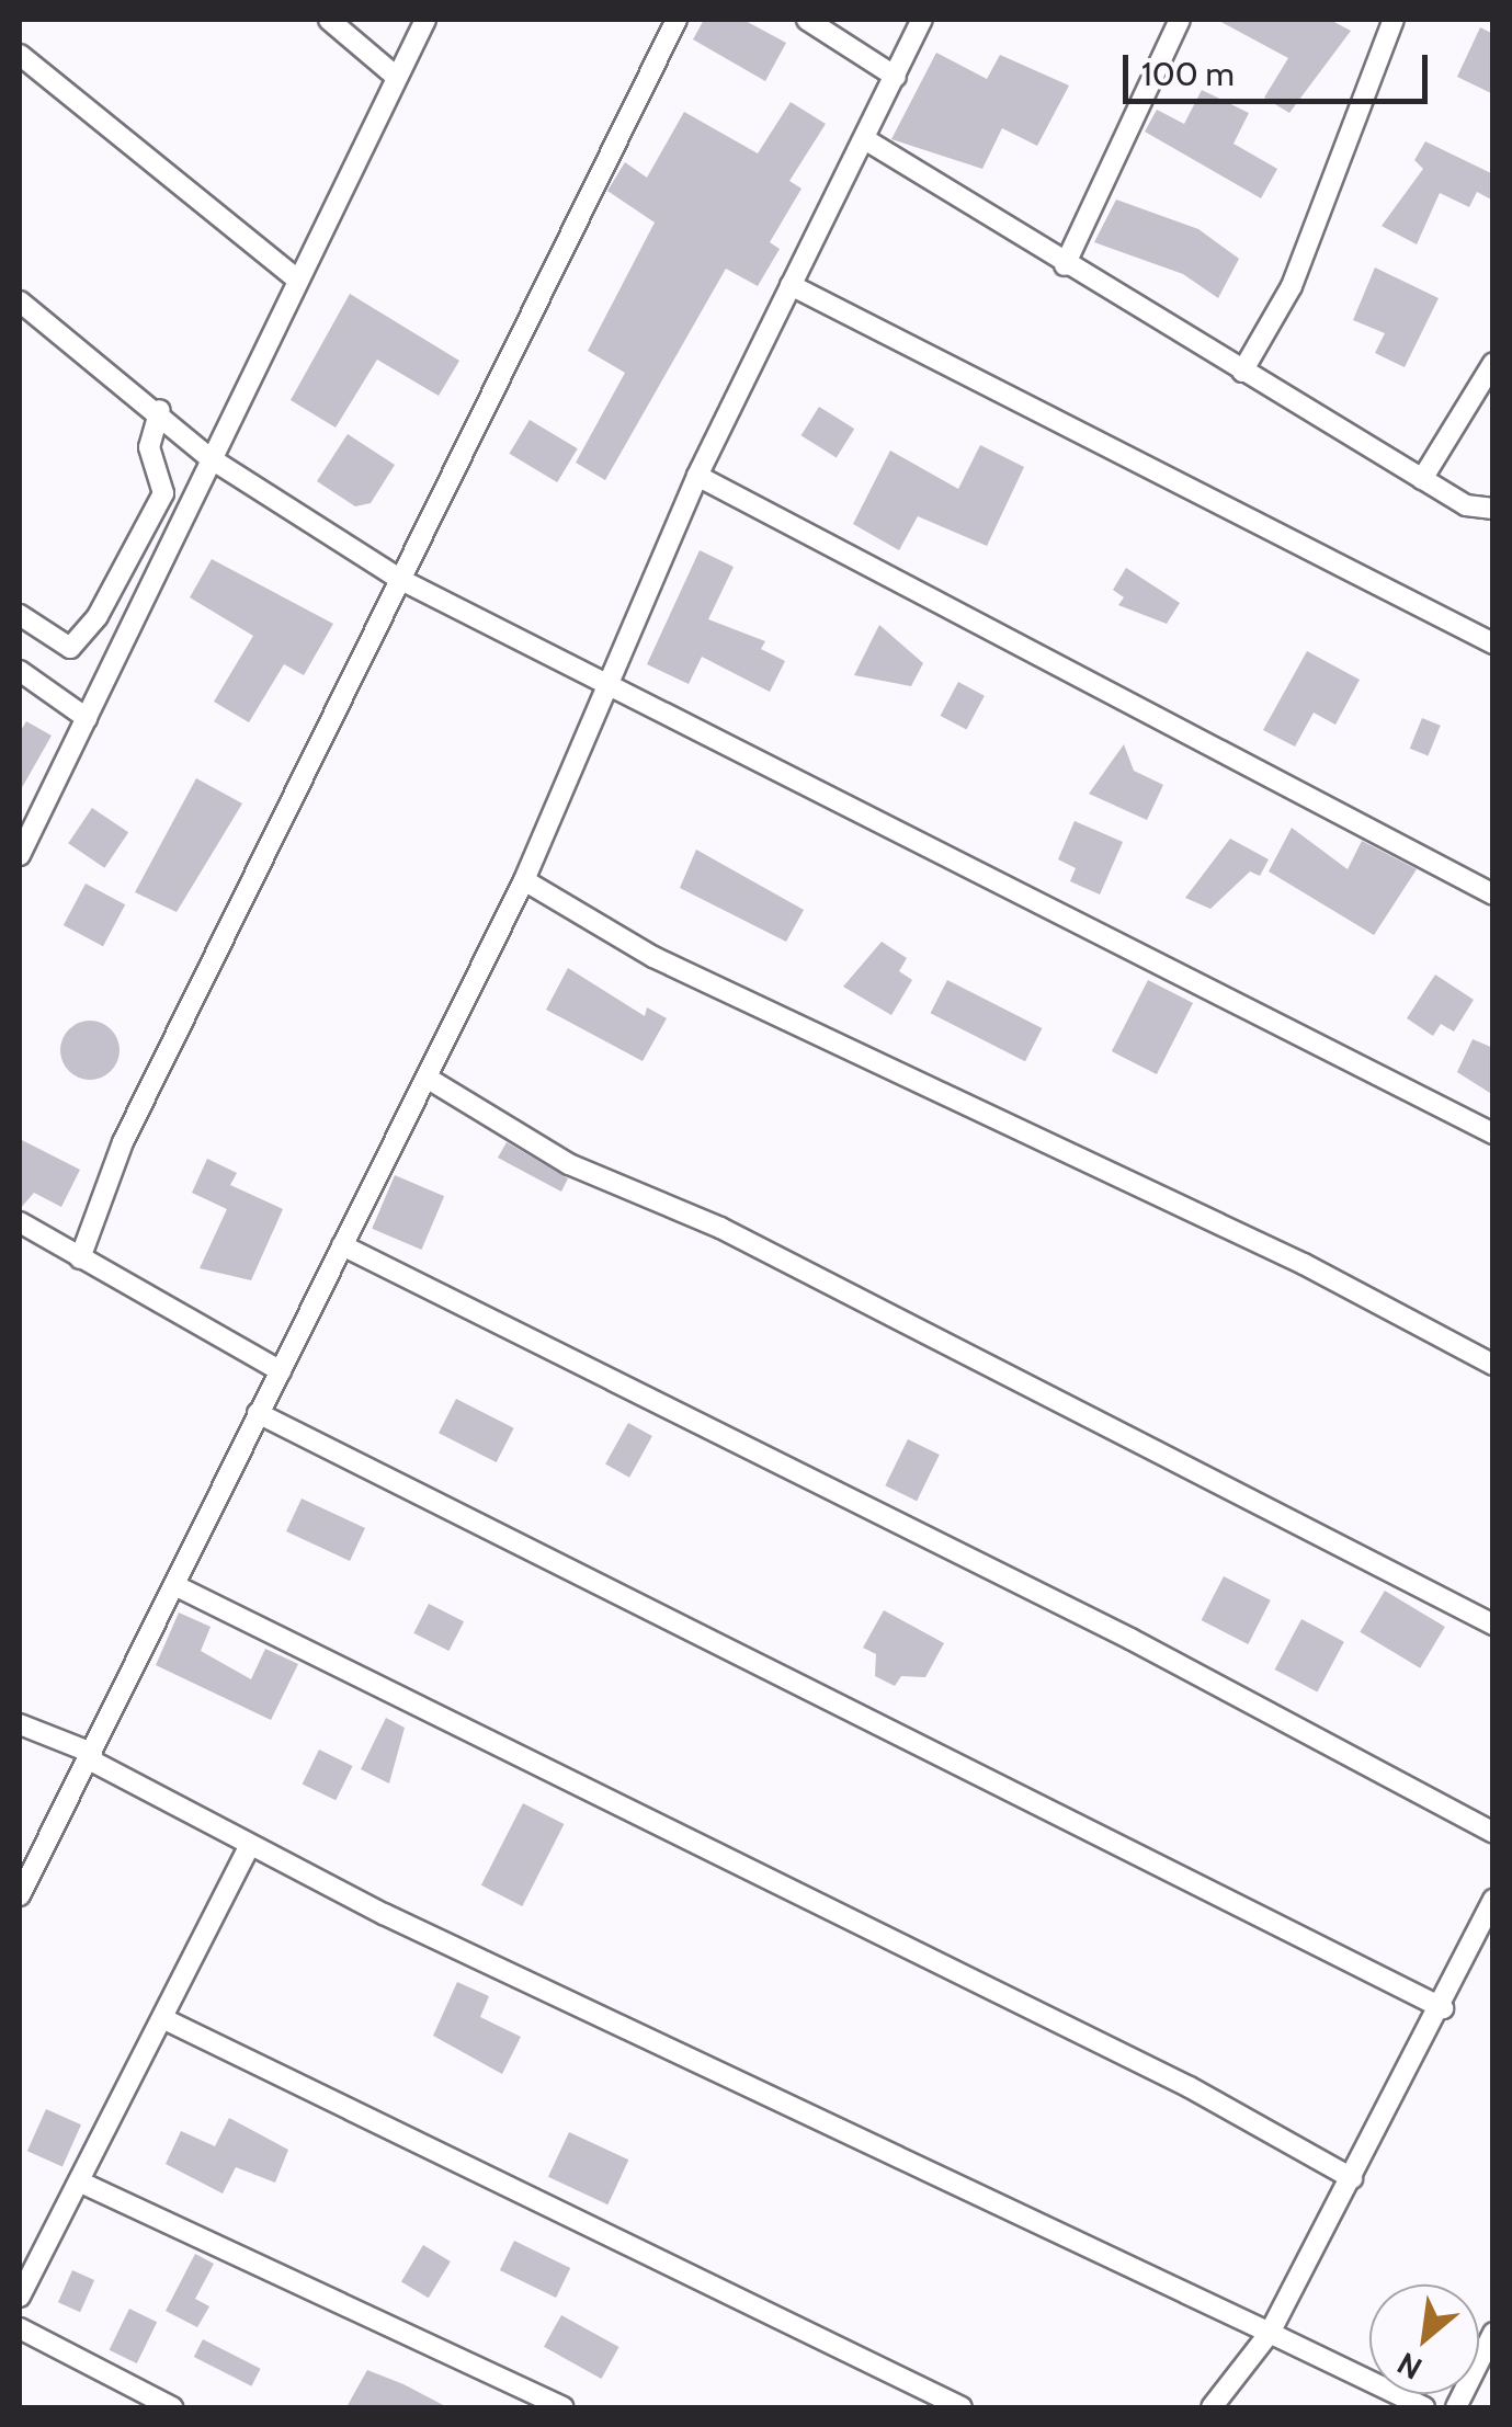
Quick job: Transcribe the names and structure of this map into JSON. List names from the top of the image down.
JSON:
{
  "scale_bar": "100 m",
  "north": "bottom left"
}
